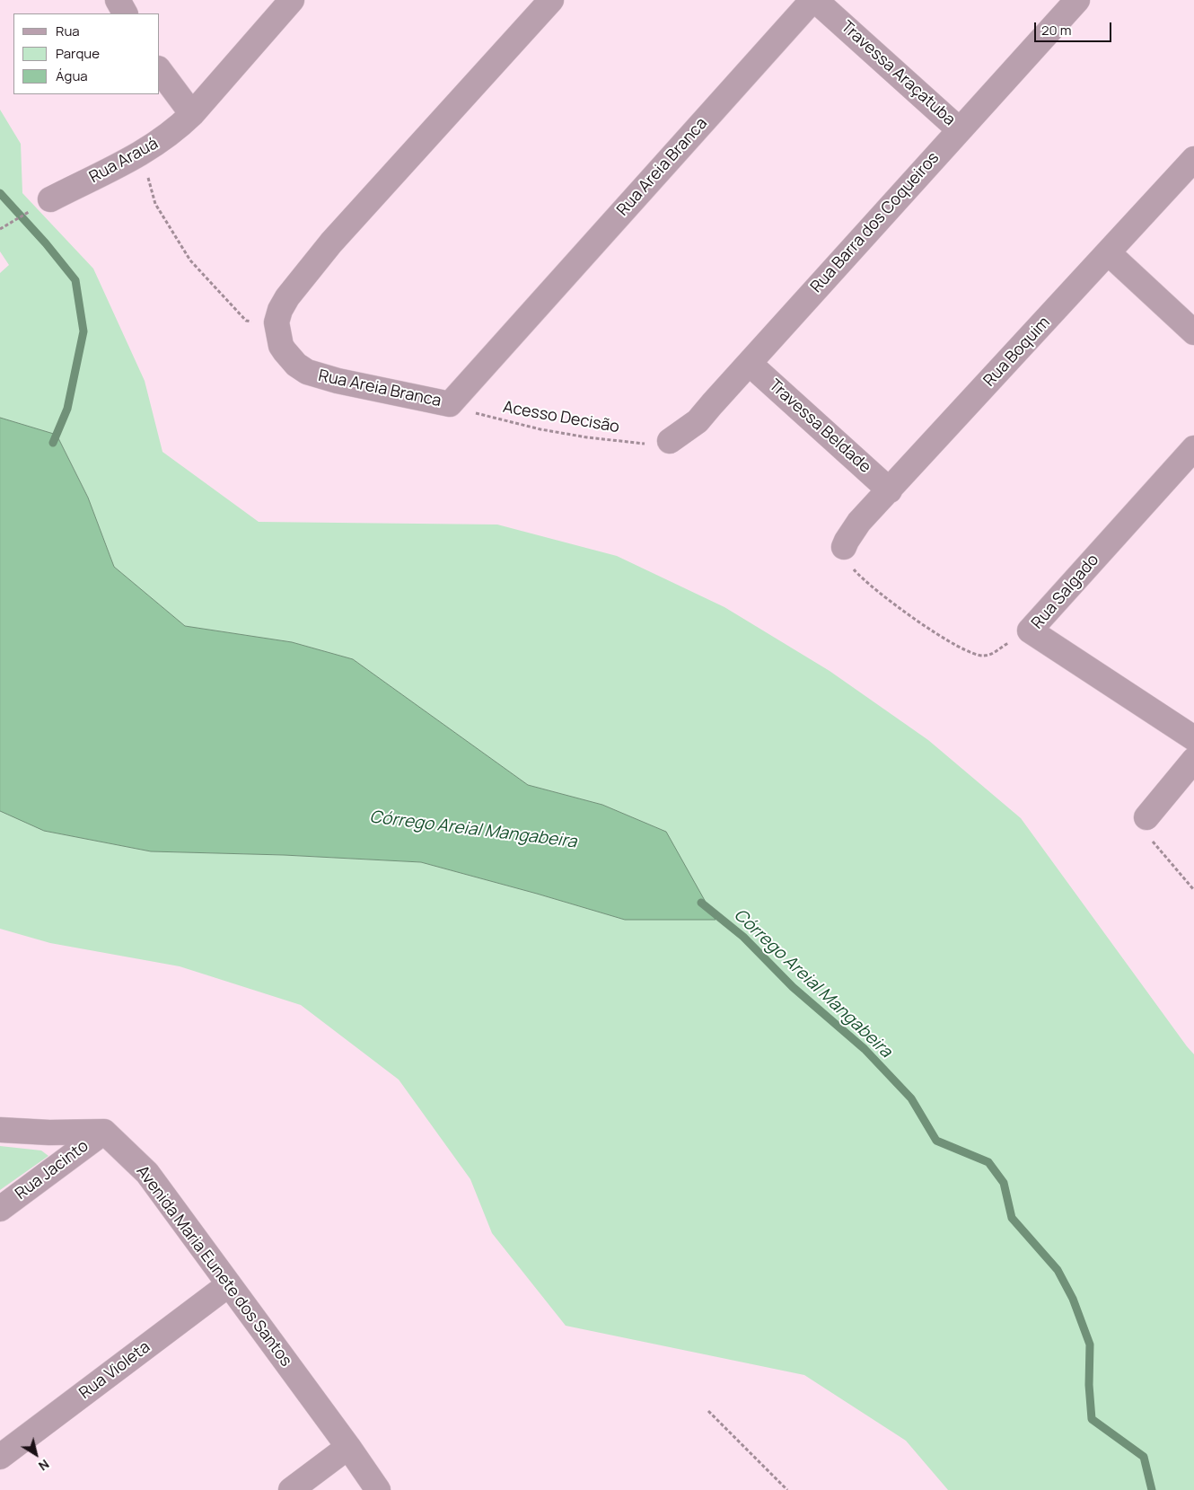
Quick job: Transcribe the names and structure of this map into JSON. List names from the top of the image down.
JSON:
{
  "streets": {
    "street": [
      "Travessa Araçatuba",
      "Rua Arauá",
      "Rua Areia Branca",
      "Rua Barra dos Coqueiros",
      "Rua Boquim",
      "Travessa Beldade",
      "Rua Salgado",
      "Rua Jacinto",
      "Avenida Maria Eunete dos Santos",
      "Rua Violeta"
    ],
    "path": ["Acesso Decisão"]
  },
  "crossings": [
    ["Travessa Araçatuba", "Rua Areia Branca"],
    ["Travessa Araçatuba", "Rua Barra dos Coqueiros"],
    ["Rua Areia Branca", "Acesso Decisão"],
    ["Rua Barra dos Coqueiros", "Acesso Decisão"],
    ["Rua Barra dos Coqueiros", "Travessa Beldade"],
    ["Rua Boquim", "Travessa Beldade"],
    ["Rua Jacinto", "Avenida Maria Eunete dos Santos"],
    ["Avenida Maria Eunete dos Santos", "Rua Violeta"]
  ],
  "water": ["Córrego Areial Mangabeira"],
  "legend": ["Rua", "Parque", "Água"],
  "scale_bar": "20 m",
  "north": "bottom right"
}
